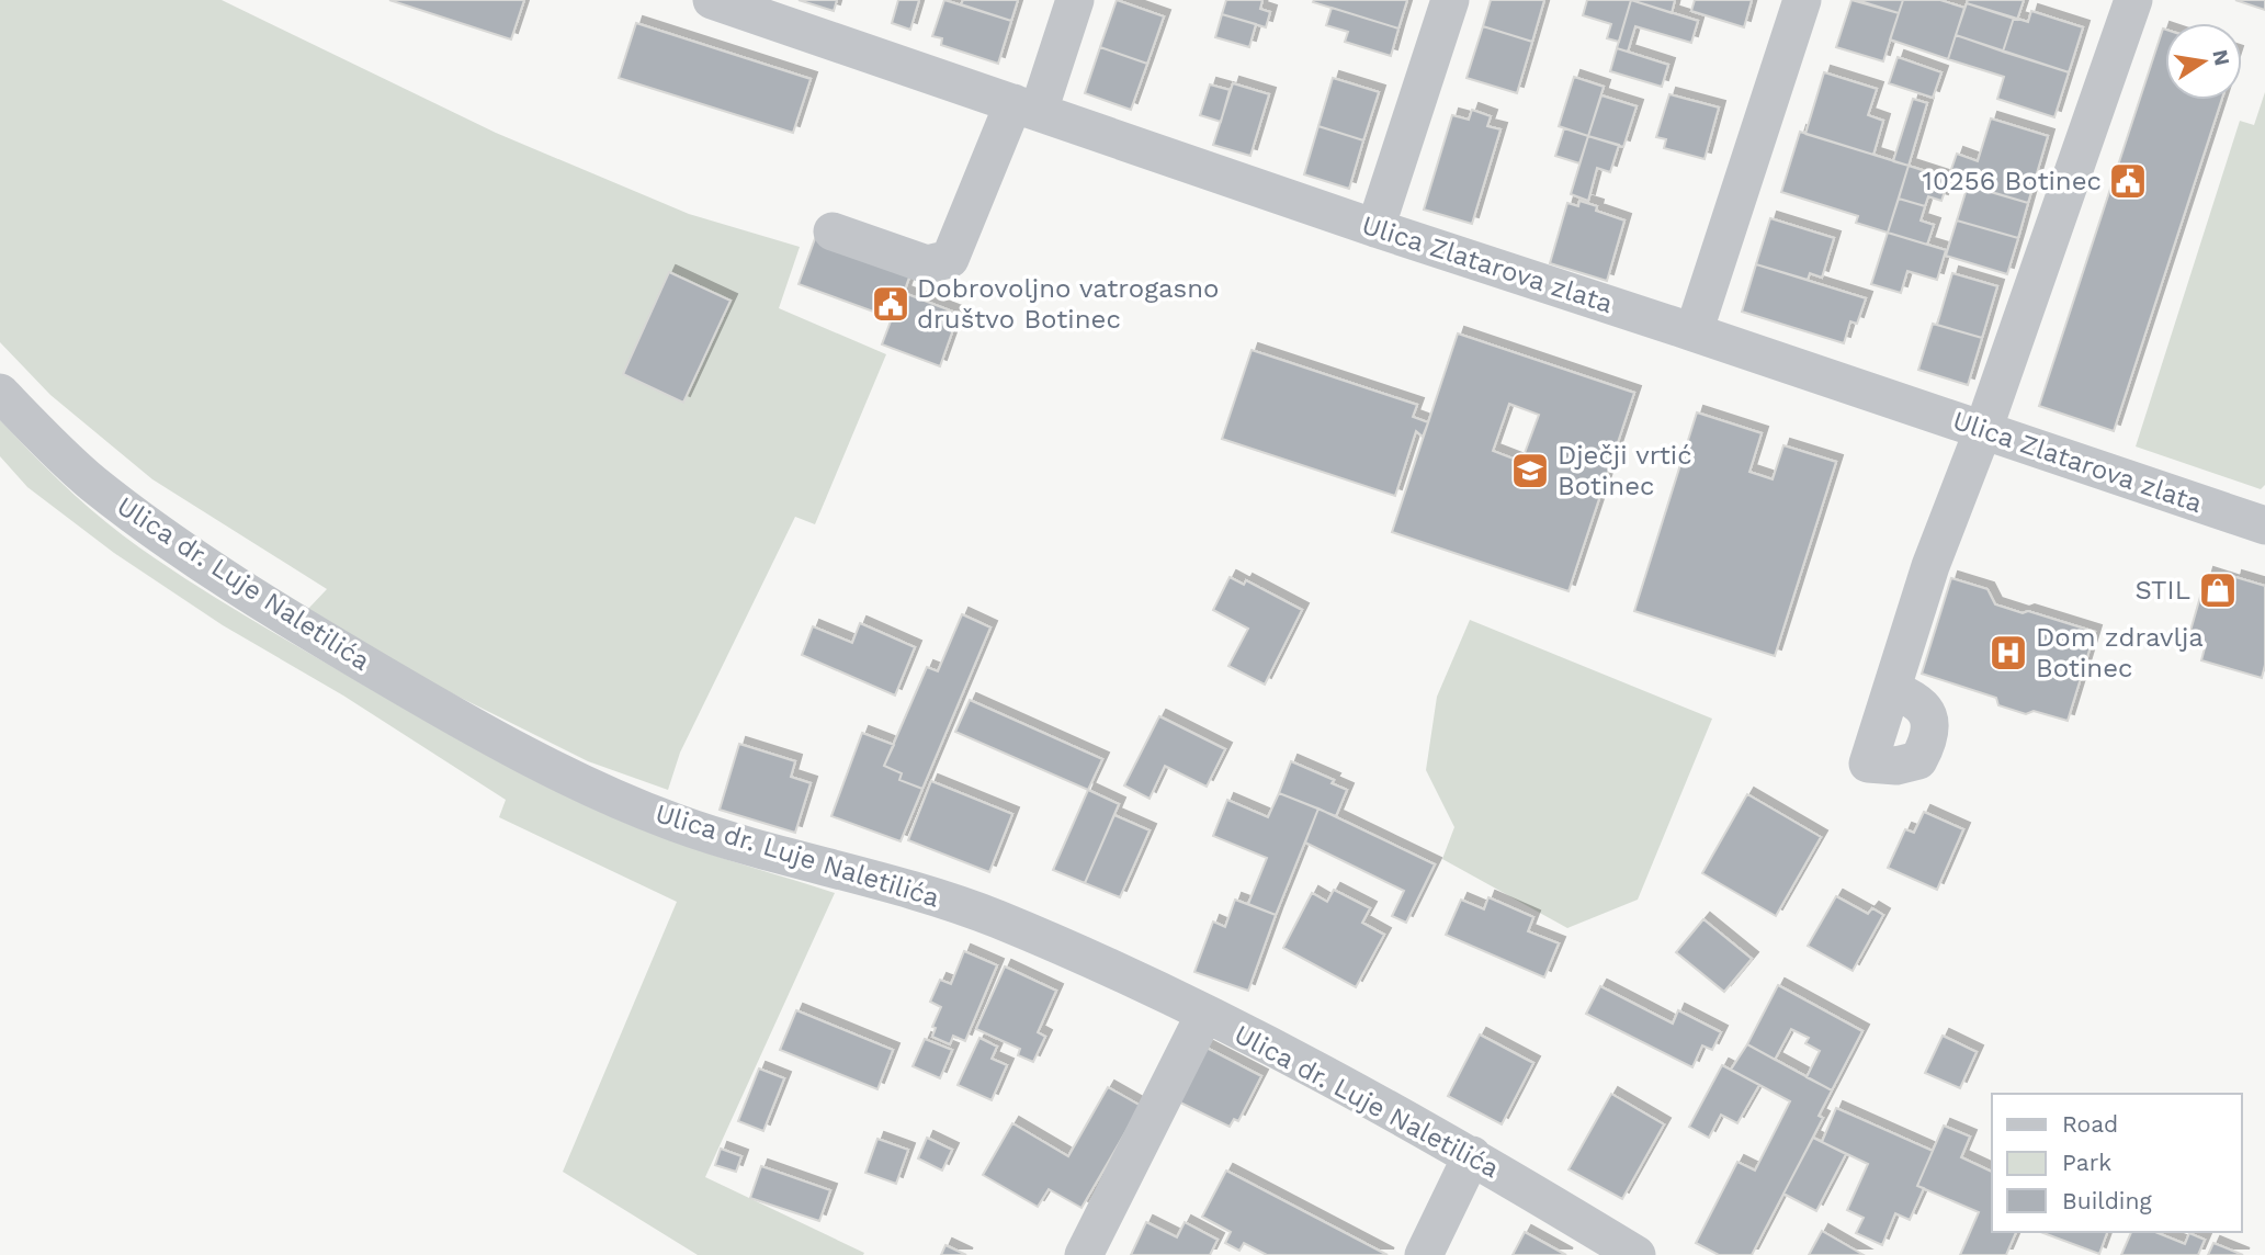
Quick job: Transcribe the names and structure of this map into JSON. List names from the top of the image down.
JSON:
{
  "streets": {
    "street": ["Ulica Zlatarova zlata", "Ulica dr. Luje Naletilića"]
  },
  "places": {
    "public building": ["10256 Botinec", "Dobrovoljno vatrogasno društvo Botinec"],
    "school or university": ["Dječji vrtić Botinec"],
    "shop": ["STIL"],
    "hospital": ["Dom zdravlja Botinec"]
  },
  "legend": ["Road", "Park", "Building"],
  "north": "right"
}
